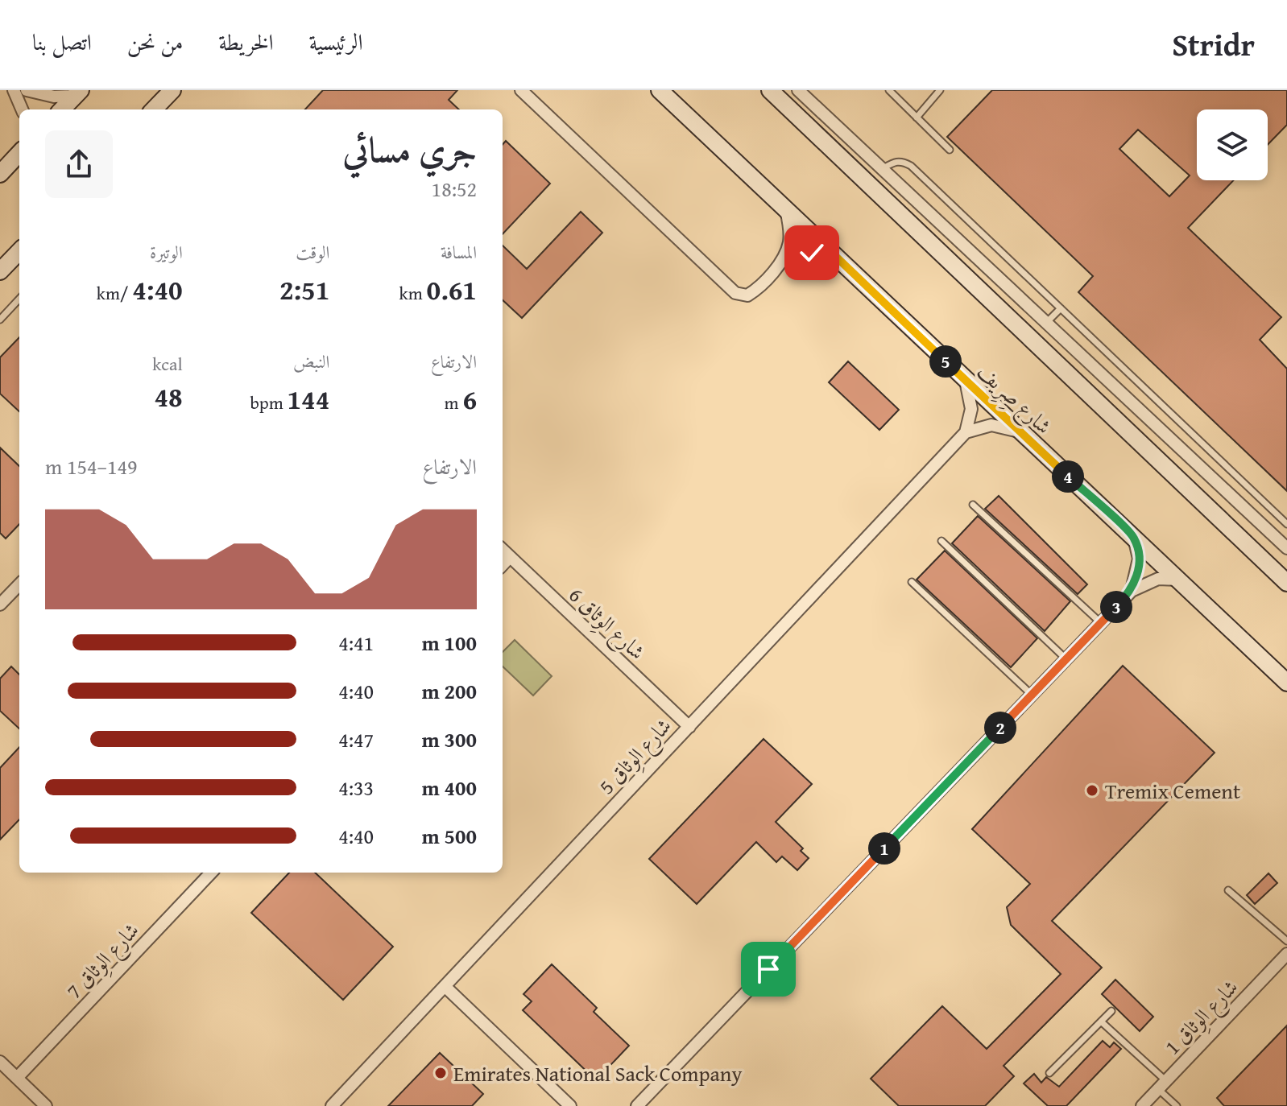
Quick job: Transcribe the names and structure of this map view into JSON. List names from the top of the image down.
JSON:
{
  "streets": {
    "street": [
      "شارع صِرِيف",
      "شارع الوِثاق 6",
      "شارع الوِثاق 5",
      "شارع الوِثاق 7",
      "شارع الوِثاق 1"
    ]
  },
  "crossings": [
    ["شارع الوِثاق 6", "شارع الوِثاق 5"]
  ],
  "places": ["Tremix Cement", "Emirates National Sack Company"],
  "page": {
    "header": "Stridr",
    "nav": [
      "الرئيسية",
      "الخريطة",
      "من نحن",
      "اتصل بنا"
    ],
    "heading": ["جري مسائي", "18:52"],
    "stats": [
      ["المسافة", "0.61 km"],
      ["الوقت", "2:51"],
      ["الوتيرة", "4:40 /km"],
      ["الارتفاع", "6 m"],
      ["النبض", "144 bpm"],
      ["kcal", "48"]
    ],
    "pins": [
      "5",
      "4",
      "3",
      "2",
      "1"
    ],
    "chart": ["الارتفاع", "149–154 m"],
    "list": [
      {
        "name": "100 m",
        "note": "4:41"
      },
      {
        "name": "200 m",
        "note": "4:40"
      },
      {
        "name": "300 m",
        "note": "4:47"
      },
      {
        "name": "400 m",
        "note": "4:33"
      },
      {
        "name": "500 m",
        "note": "4:40"
      }
    ]
  }
}
